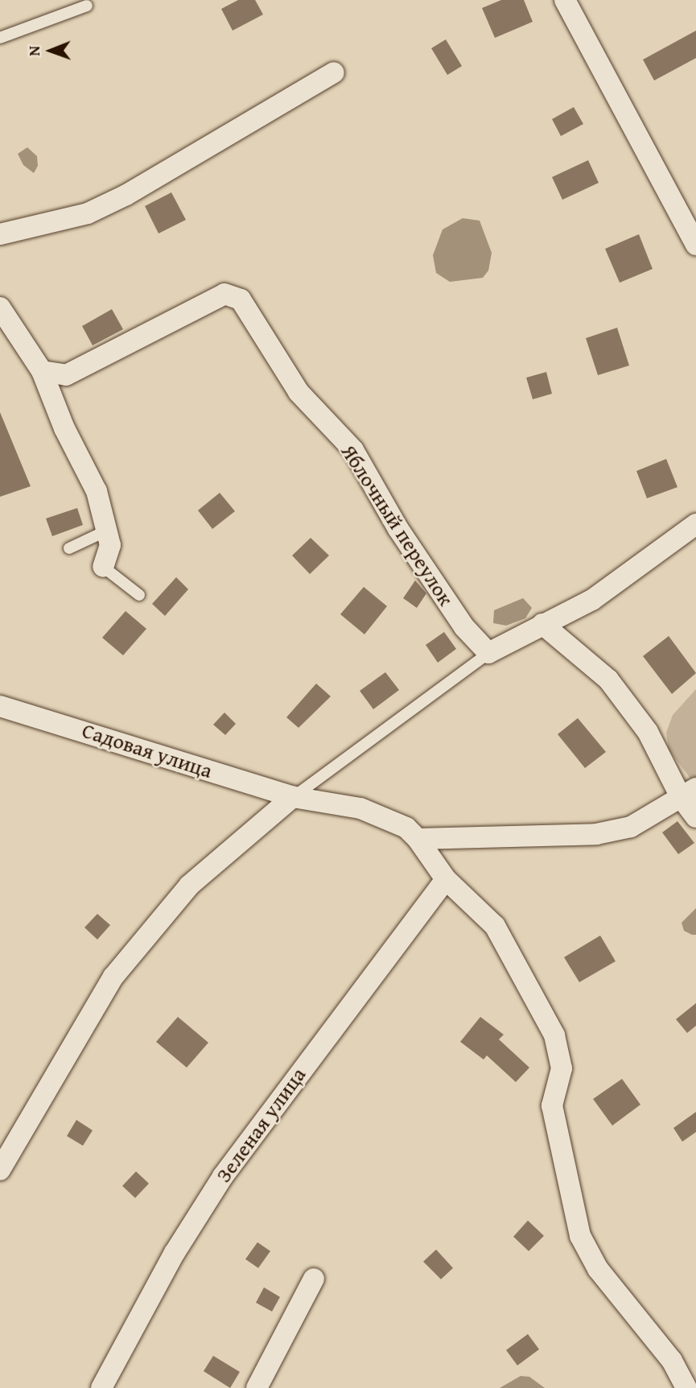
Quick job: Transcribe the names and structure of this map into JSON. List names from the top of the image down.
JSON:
{
  "streets": {
    "street": ["Яблочный переулок", "Садовая улица", "Зеленая улица"]
  },
  "crossings": [
    ["Садовая улица", "Зеленая улица"]
  ],
  "north": "left"
}
